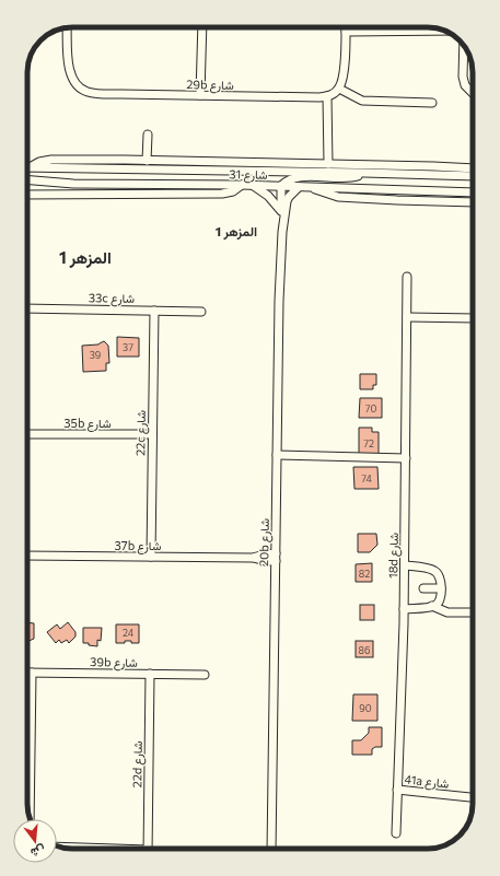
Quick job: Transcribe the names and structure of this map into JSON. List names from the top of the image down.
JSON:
{
  "streets": {
    "street": [
      "29b شارع",
      "شارع 31",
      "33c شارع",
      "35b شارع",
      "22c شارع",
      "20b شارع",
      "37b شارع",
      "18d شارع",
      "39b شارع",
      "22d شارع",
      "41a شارع"
    ]
  },
  "crossings": [
    ["شارع 31", "20b شارع"],
    ["33c شارع", "22c شارع"],
    ["35b شارع", "22c شارع"],
    ["22c شارع", "37b شارع"],
    ["20b شارع", "37b شارع"],
    ["18d شارع", "41a شارع"],
    ["39b شارع", "22d شارع"]
  ],
  "districts": ["المزهر 1", "المزهر 1"],
  "house_numbers": [
    "37",
    "39",
    "70",
    "72",
    "74",
    "82",
    "24",
    "86",
    "90"
  ],
  "north": "bottom"
}
